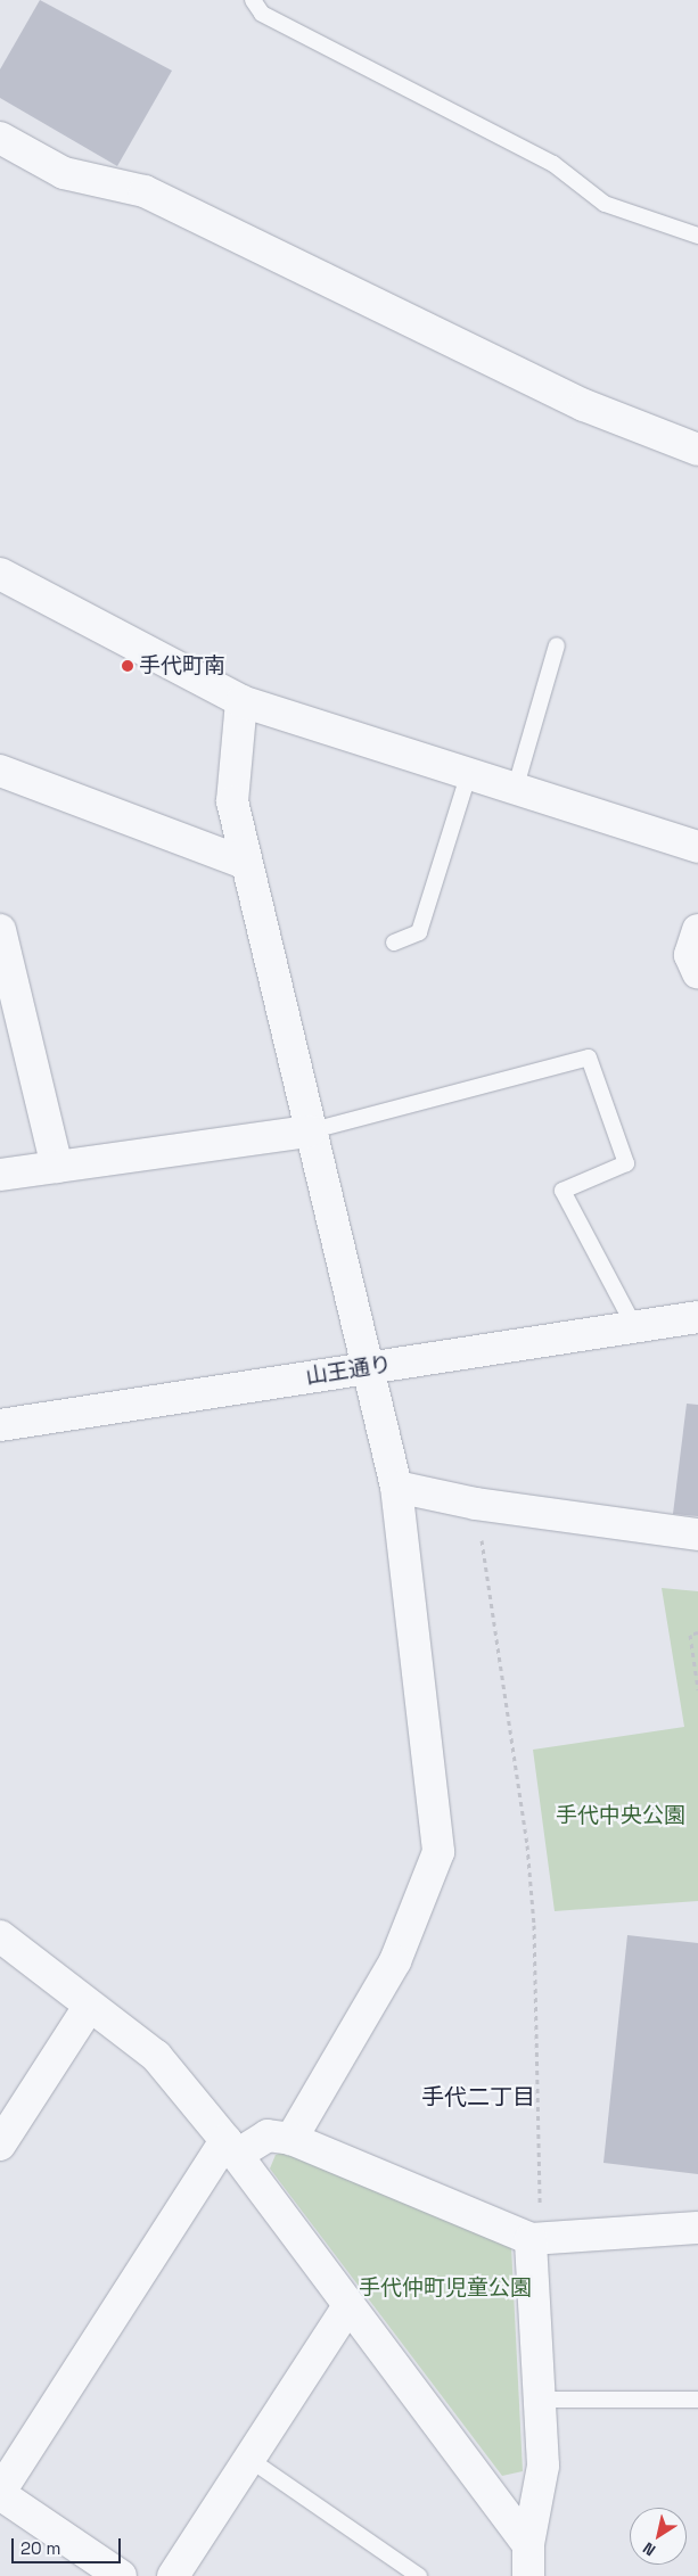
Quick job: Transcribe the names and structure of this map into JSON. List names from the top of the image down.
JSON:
{
  "streets": {
    "street": ["山王通り"]
  },
  "districts": ["手代二丁目"],
  "parks": ["手代中央公園", "手代仲町児童公園"],
  "places": ["手代町南"],
  "scale_bar": "20 m",
  "north": "bottom left"
}
